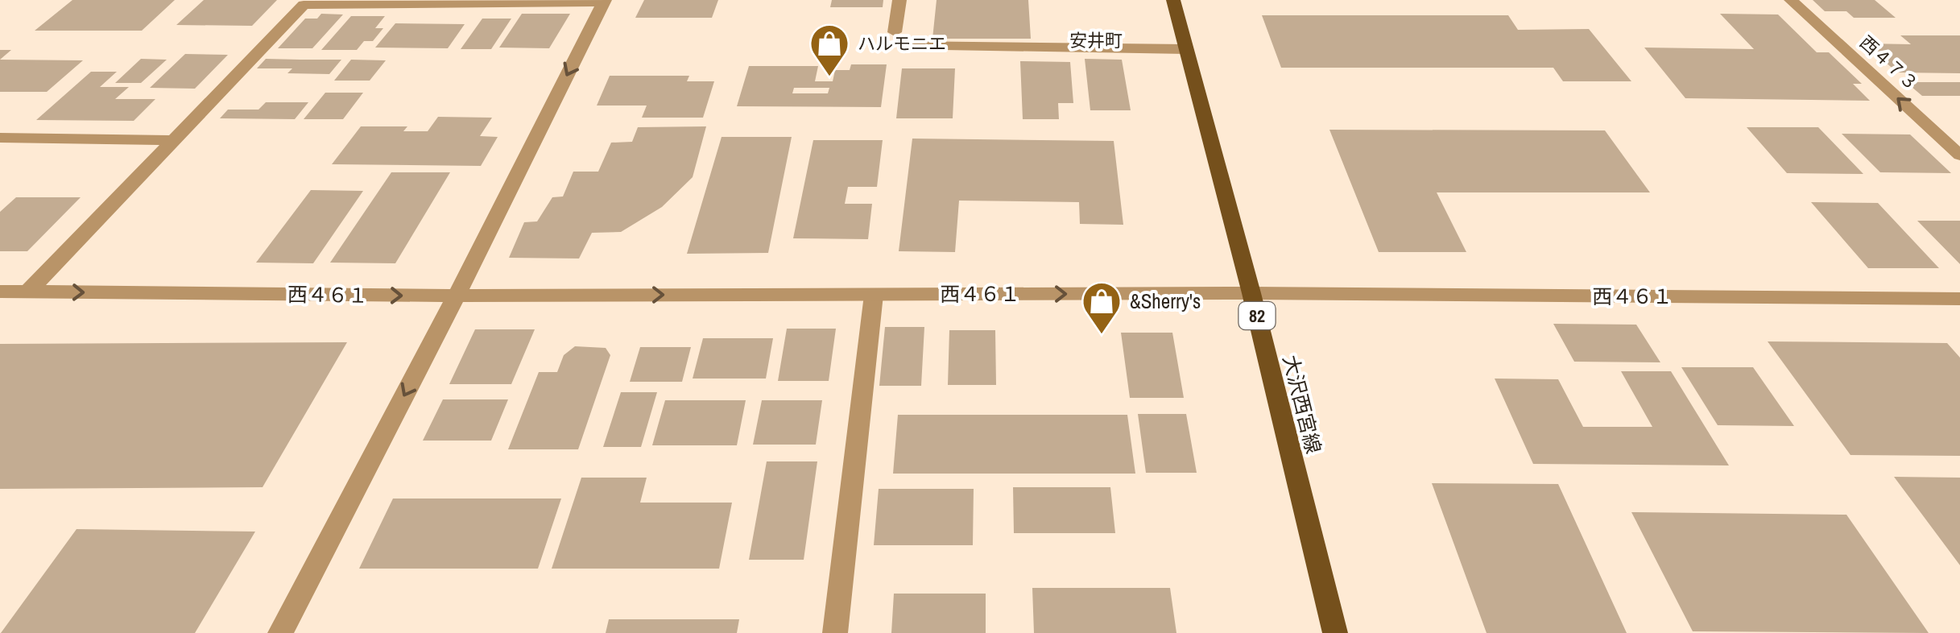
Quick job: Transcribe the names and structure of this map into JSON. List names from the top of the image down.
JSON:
{
  "streets": {
    "main road": ["82", "大沢西宮線"],
    "street": ["西４７３", "西４６１"]
  },
  "crossings": [
    ["西４６１", "大沢西宮線"]
  ],
  "one_way": ["西４７３", "西４６１"],
  "districts": ["安井町"],
  "places": {
    "shop": ["ハルモニエ", "&Sherry's"]
  }
}
